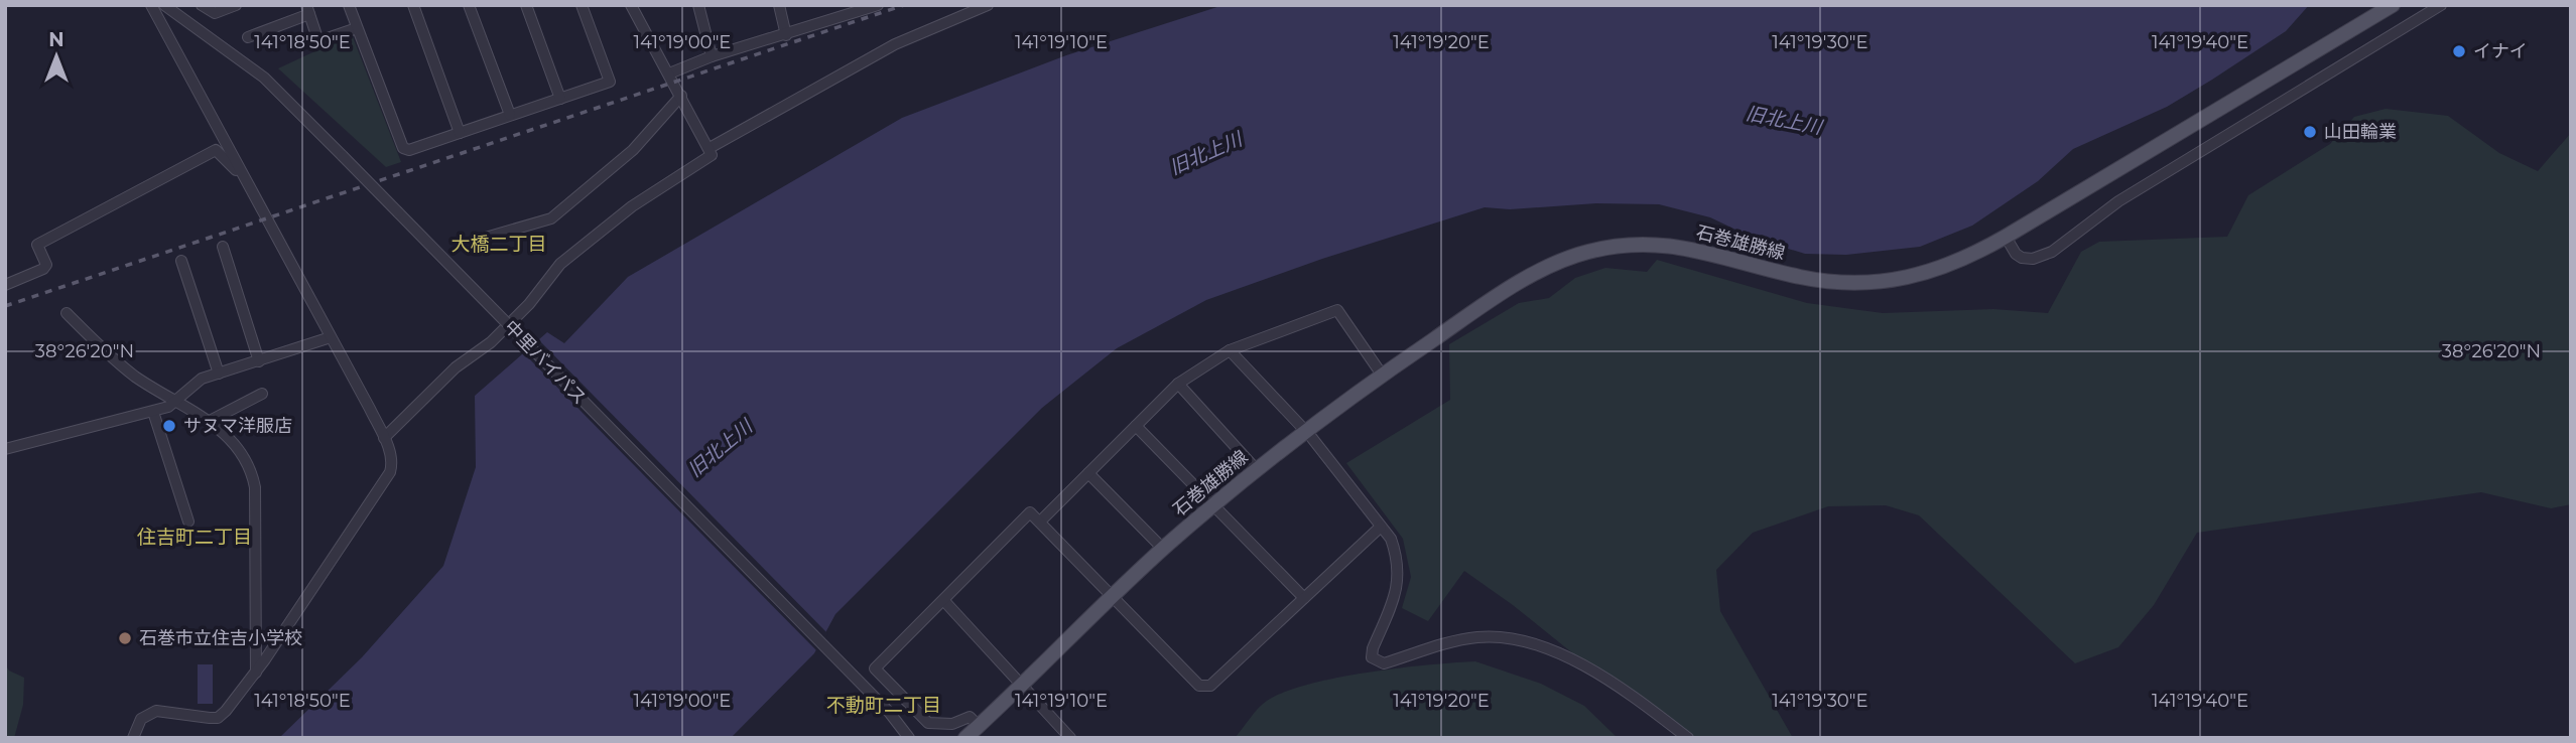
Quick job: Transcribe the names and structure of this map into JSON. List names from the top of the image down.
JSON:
{
  "streets": {
    "main road": ["石巻雄勝線"],
    "street": ["中里バイパス"]
  },
  "districts": ["大橋二丁目", "住吉町二丁目", "不動町二丁目"],
  "water": ["旧北上川"],
  "places": [
    "イナイ",
    "山田輪業",
    "サヌマ洋服店",
    "石巻市立住吉小学校"
  ],
  "north": "top",
  "coordinates": [
    "141°18'50\"E",
    "141°19'00\"E",
    "141°19'10\"E",
    "141°19'20\"E",
    "141°19'30\"E",
    "141°19'40\"E",
    "38°26'20\"N"
  ]
}
